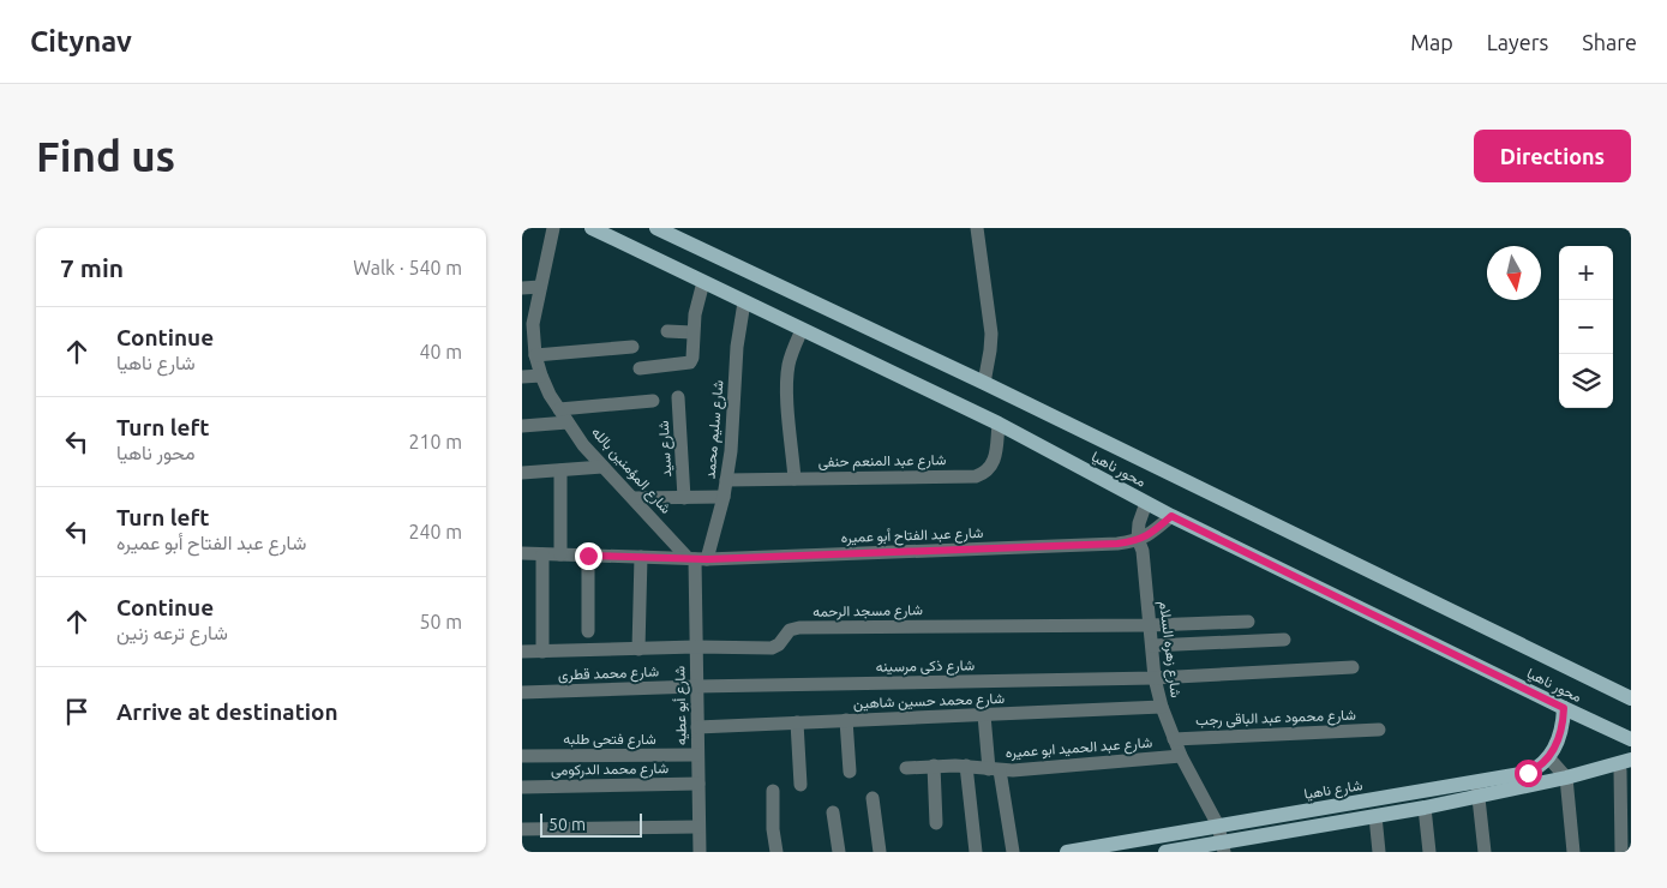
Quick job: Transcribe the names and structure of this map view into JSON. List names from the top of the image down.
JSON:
{
  "streets": {
    "main road": ["محور ناهيا", "شارع ناهيا"],
    "street": [
      "شارع سليم محمد",
      "شارع سيد",
      "شارع عبد المنعم حنفى",
      "شارع المؤمنين بالله",
      "شارع عبد الفتاح أبو عميره",
      "شارع مسجد الرحمه",
      "شارع زهره السلام",
      "شارع ذكى مرسينه",
      "شارع محمد قطرى",
      "شارع محمد حسين شاهين",
      "شارع أبو عطيه",
      "شارع محمود عبد الباقى رجب",
      "شارع فتحى طلبه",
      "شارع عبد الحميد ابو عميره",
      "شارع محمد الدركومى"
    ]
  },
  "crossings": [
    ["شارع سليم محمد", "شارع عبد المنعم حنفى"],
    ["شارع سليم محمد", "محور ناهيا"],
    ["شارع سليم محمد", "شارع المؤمنين بالله"],
    ["شارع سليم محمد", "شارع عبد الفتاح أبو عميره"],
    ["شارع سليم محمد", "شارع أبو عطيه"],
    ["شارع عبد المنعم حنفى", "محور ناهيا"],
    ["محور ناهيا", "شارع عبد الفتاح أبو عميره"],
    ["شارع المؤمنين بالله", "شارع عبد الفتاح أبو عميره"],
    ["شارع المؤمنين بالله", "شارع أبو عطيه"],
    ["شارع عبد الفتاح أبو عميره", "شارع زهره السلام"],
    ["شارع عبد الفتاح أبو عميره", "شارع أبو عطيه"],
    ["شارع مسجد الرحمه", "شارع زهره السلام"],
    ["شارع مسجد الرحمه", "شارع أبو عطيه"],
    ["شارع زهره السلام", "شارع ذكى مرسينه"],
    ["شارع زهره السلام", "شارع محمد حسين شاهين"],
    ["شارع زهره السلام", "شارع محمود عبد الباقى رجب"],
    ["شارع زهره السلام", "شارع عبد الحميد ابو عميره"],
    ["شارع زهره السلام", "شارع ناهيا"],
    ["شارع ذكى مرسينه", "شارع محمد قطرى"],
    ["شارع ذكى مرسينه", "شارع أبو عطيه"],
    ["شارع محمد قطرى", "شارع أبو عطيه"],
    ["شارع محمد حسين شاهين", "شارع أبو عطيه"],
    ["شارع أبو عطيه", "شارع فتحى طلبه"],
    ["شارع أبو عطيه", "شارع محمد الدركومى"]
  ],
  "scale_bar": "50 m",
  "north": "bottom",
  "page": {
    "header": "Citynav",
    "nav": ["Map", "Layers", "Share"],
    "buttons": "Directions",
    "title": "Find us",
    "heading": ["7 min", "Walk · 540 m"],
    "map_buttons": ["+", "−"],
    "list": [
      ["Continue", "شارع ناهيا", "40 m"],
      ["Turn left", "محور ناهيا", "210 m"],
      ["Turn left", "شارع عبد الفتاح أبو عميره", "240 m"],
      ["Continue", "شارع ترعه زنين", "50 m"],
      "Arrive at destination"
    ],
    "scale": "50 m"
  }
}
